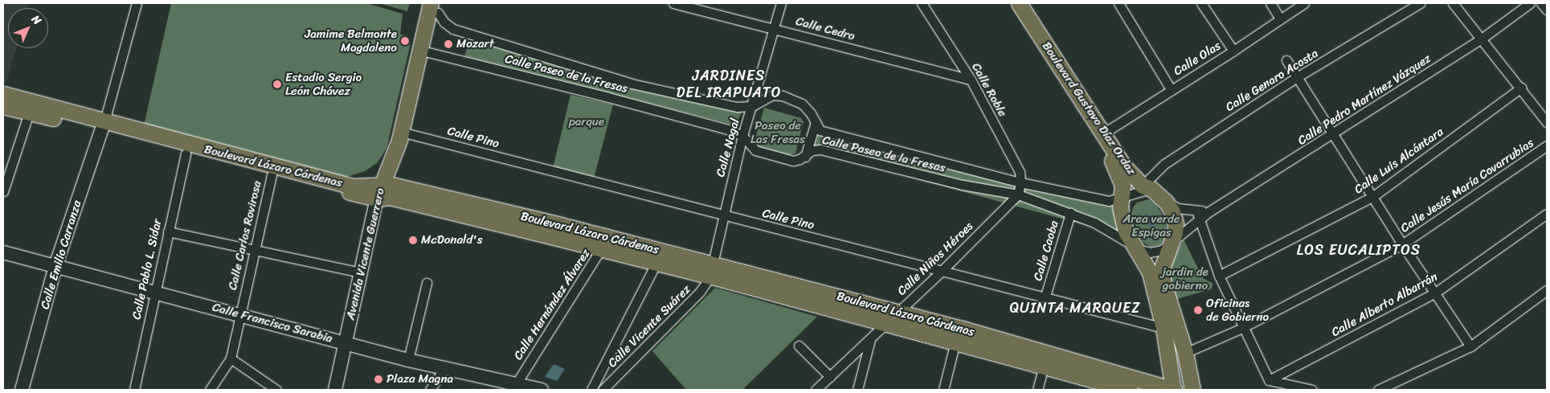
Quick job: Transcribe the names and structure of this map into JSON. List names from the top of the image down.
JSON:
{
  "streets": {
    "main road": ["Boulevard Gustavo Díaz Ordaz", "Boulevard Lázaro Cárdenas", "Avenida Vicente Guerrero"],
    "street": [
      "Calle Cedro",
      "Calle Olas",
      "Calle Paseo de la Fresas",
      "Calle Genaro Acosta",
      "Calle Roble",
      "Calle Pedro Martínez Vázquez",
      "Calle Pino",
      "Calle Nogal",
      "Calle Luis Alcántara",
      "Calle Jesús María Covarrubias",
      "Calle Carlos Rovirosa",
      "Calle Caoba",
      "Calle Emilio Carranza",
      "Calle Niños Héroes",
      "Calle Pablo L. Sidar",
      "Calle Hernández Álvarez",
      "Calle Alberto Albarrán",
      "Calle Francisco Sarabia",
      "Calle Vicente Suárez"
    ]
  },
  "crossings": [
    ["Calle Cedro", "Calle Roble"],
    ["Calle Cedro", "Calle Nogal"],
    ["Calle Olas", "Boulevard Gustavo Díaz Ordaz"],
    ["Calle Paseo de la Fresas", "Calle Genaro Acosta"],
    ["Calle Paseo de la Fresas", "Calle Roble"],
    ["Calle Paseo de la Fresas", "Calle Pedro Martínez Vázquez"],
    ["Calle Paseo de la Fresas", "Boulevard Gustavo Díaz Ordaz"],
    ["Calle Paseo de la Fresas", "Calle Nogal"],
    ["Calle Paseo de la Fresas", "Calle Caoba"],
    ["Calle Paseo de la Fresas", "Avenida Vicente Guerrero"],
    ["Calle Paseo de la Fresas", "Calle Niños Héroes"],
    ["Calle Genaro Acosta", "Calle Pedro Martínez Vázquez"],
    ["Calle Genaro Acosta", "Boulevard Gustavo Díaz Ordaz"],
    ["Calle Pedro Martínez Vázquez", "Boulevard Gustavo Díaz Ordaz"],
    ["Boulevard Gustavo Díaz Ordaz", "Calle Pino"],
    ["Boulevard Gustavo Díaz Ordaz", "Boulevard Lázaro Cárdenas"],
    ["Boulevard Gustavo Díaz Ordaz", "Calle Jesús María Covarrubias"],
    ["Calle Pino", "Calle Nogal"],
    ["Calle Pino", "Calle Caoba"],
    ["Calle Pino", "Avenida Vicente Guerrero"],
    ["Calle Pino", "Calle Niños Héroes"],
    ["Calle Nogal", "Boulevard Lázaro Cárdenas"],
    ["Calle Nogal", "Calle Vicente Suárez"],
    ["Boulevard Lázaro Cárdenas", "Calle Carlos Rovirosa"],
    ["Boulevard Lázaro Cárdenas", "Avenida Vicente Guerrero"],
    ["Boulevard Lázaro Cárdenas", "Calle Emilio Carranza"],
    ["Boulevard Lázaro Cárdenas", "Calle Niños Héroes"],
    ["Boulevard Lázaro Cárdenas", "Calle Pablo L. Sidar"],
    ["Boulevard Lázaro Cárdenas", "Calle Hernández Álvarez"],
    ["Boulevard Lázaro Cárdenas", "Calle Vicente Suárez"],
    ["Calle Carlos Rovirosa", "Calle Francisco Sarabia"],
    ["Avenida Vicente Guerrero", "Calle Francisco Sarabia"],
    ["Calle Emilio Carranza", "Calle Francisco Sarabia"],
    ["Calle Pablo L. Sidar", "Calle Francisco Sarabia"],
    ["Calle Hernández Álvarez", "Calle Francisco Sarabia"]
  ],
  "districts": ["JARDINES DEL IRAPUATO", "LOS EUCALIPTOS", "QUINTA MARQUEZ"],
  "parks": [
    "parque",
    "Paseo de Las Fresas",
    "Area verde Espigas",
    "jardin de gobierno"
  ],
  "places": [
    "Jamime Belmonte Magdaleno",
    "Mozart",
    "Estadio Sergio León Chávez",
    "McDonald's",
    "Oficinas de Gobierno",
    "Plaza Magna"
  ],
  "north": "top right"
}
